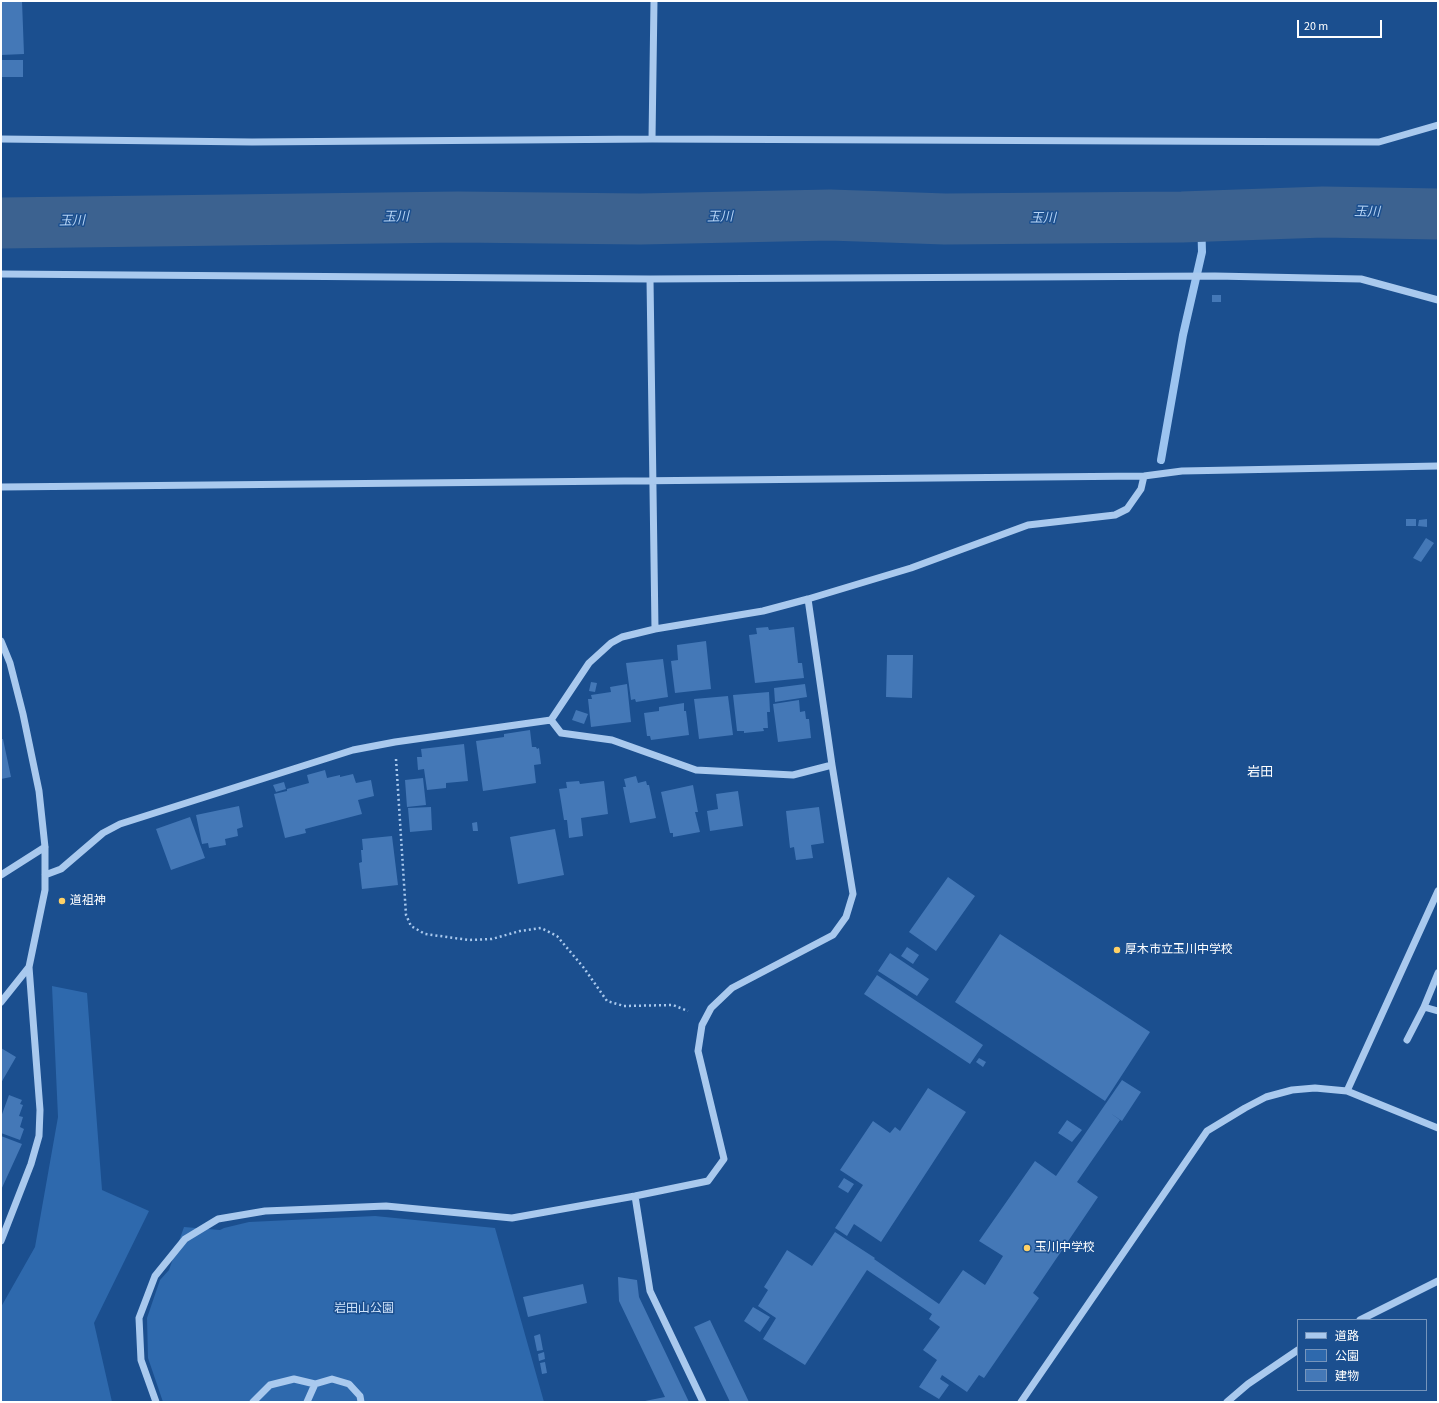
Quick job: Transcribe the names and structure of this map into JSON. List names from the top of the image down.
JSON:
{
  "districts": ["岩田"],
  "water": ["玉川"],
  "parks": ["岩田山公園"],
  "places": ["道祖神", "厚木市立玉川中学校", "玉川中学校"],
  "legend": ["道路", "公園", "建物"],
  "scale_bar": "20 m"
}
